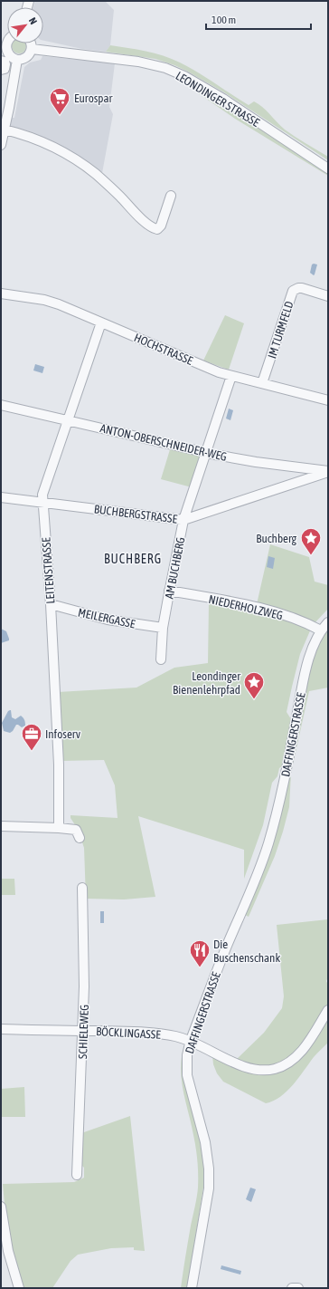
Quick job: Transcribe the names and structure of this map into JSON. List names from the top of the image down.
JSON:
{
  "streets": {
    "street": [
      "LEONDINGER STRASSE",
      "IM TURMFELD",
      "HOCHSTRASSE",
      "ANTON-OBERSCHNEIDER-WEG",
      "BUCHBERGSTRASSE",
      "AM BUCHBERG",
      "LEITENSTRASSE",
      "NIEDERHOLZWEG",
      "MEILERGASSE",
      "DAFFINGERSTRASSE",
      "SCHIELEWEG",
      "BÖCKLINGASSE"
    ]
  },
  "crossings": [
    ["IM TURMFELD", "HOCHSTRASSE"],
    ["HOCHSTRASSE", "AM BUCHBERG"],
    ["HOCHSTRASSE", "LEITENSTRASSE"],
    ["ANTON-OBERSCHNEIDER-WEG", "BUCHBERGSTRASSE"],
    ["ANTON-OBERSCHNEIDER-WEG", "AM BUCHBERG"],
    ["ANTON-OBERSCHNEIDER-WEG", "LEITENSTRASSE"],
    ["BUCHBERGSTRASSE", "AM BUCHBERG"],
    ["BUCHBERGSTRASSE", "LEITENSTRASSE"],
    ["AM BUCHBERG", "NIEDERHOLZWEG"],
    ["AM BUCHBERG", "MEILERGASSE"],
    ["LEITENSTRASSE", "MEILERGASSE"],
    ["NIEDERHOLZWEG", "DAFFINGERSTRASSE"],
    ["DAFFINGERSTRASSE", "BÖCKLINGASSE"],
    ["SCHIELEWEG", "BÖCKLINGASSE"]
  ],
  "districts": ["BUCHBERG"],
  "places": {
    "supermarket": ["Eurospar"],
    "place": ["Buchberg", "Leondinger Bienenlehrpfad"],
    "office": ["Infoserv"],
    "restaurant": ["Die Buschenschank"]
  },
  "scale_bar": "100 m",
  "north": "top right"
}
